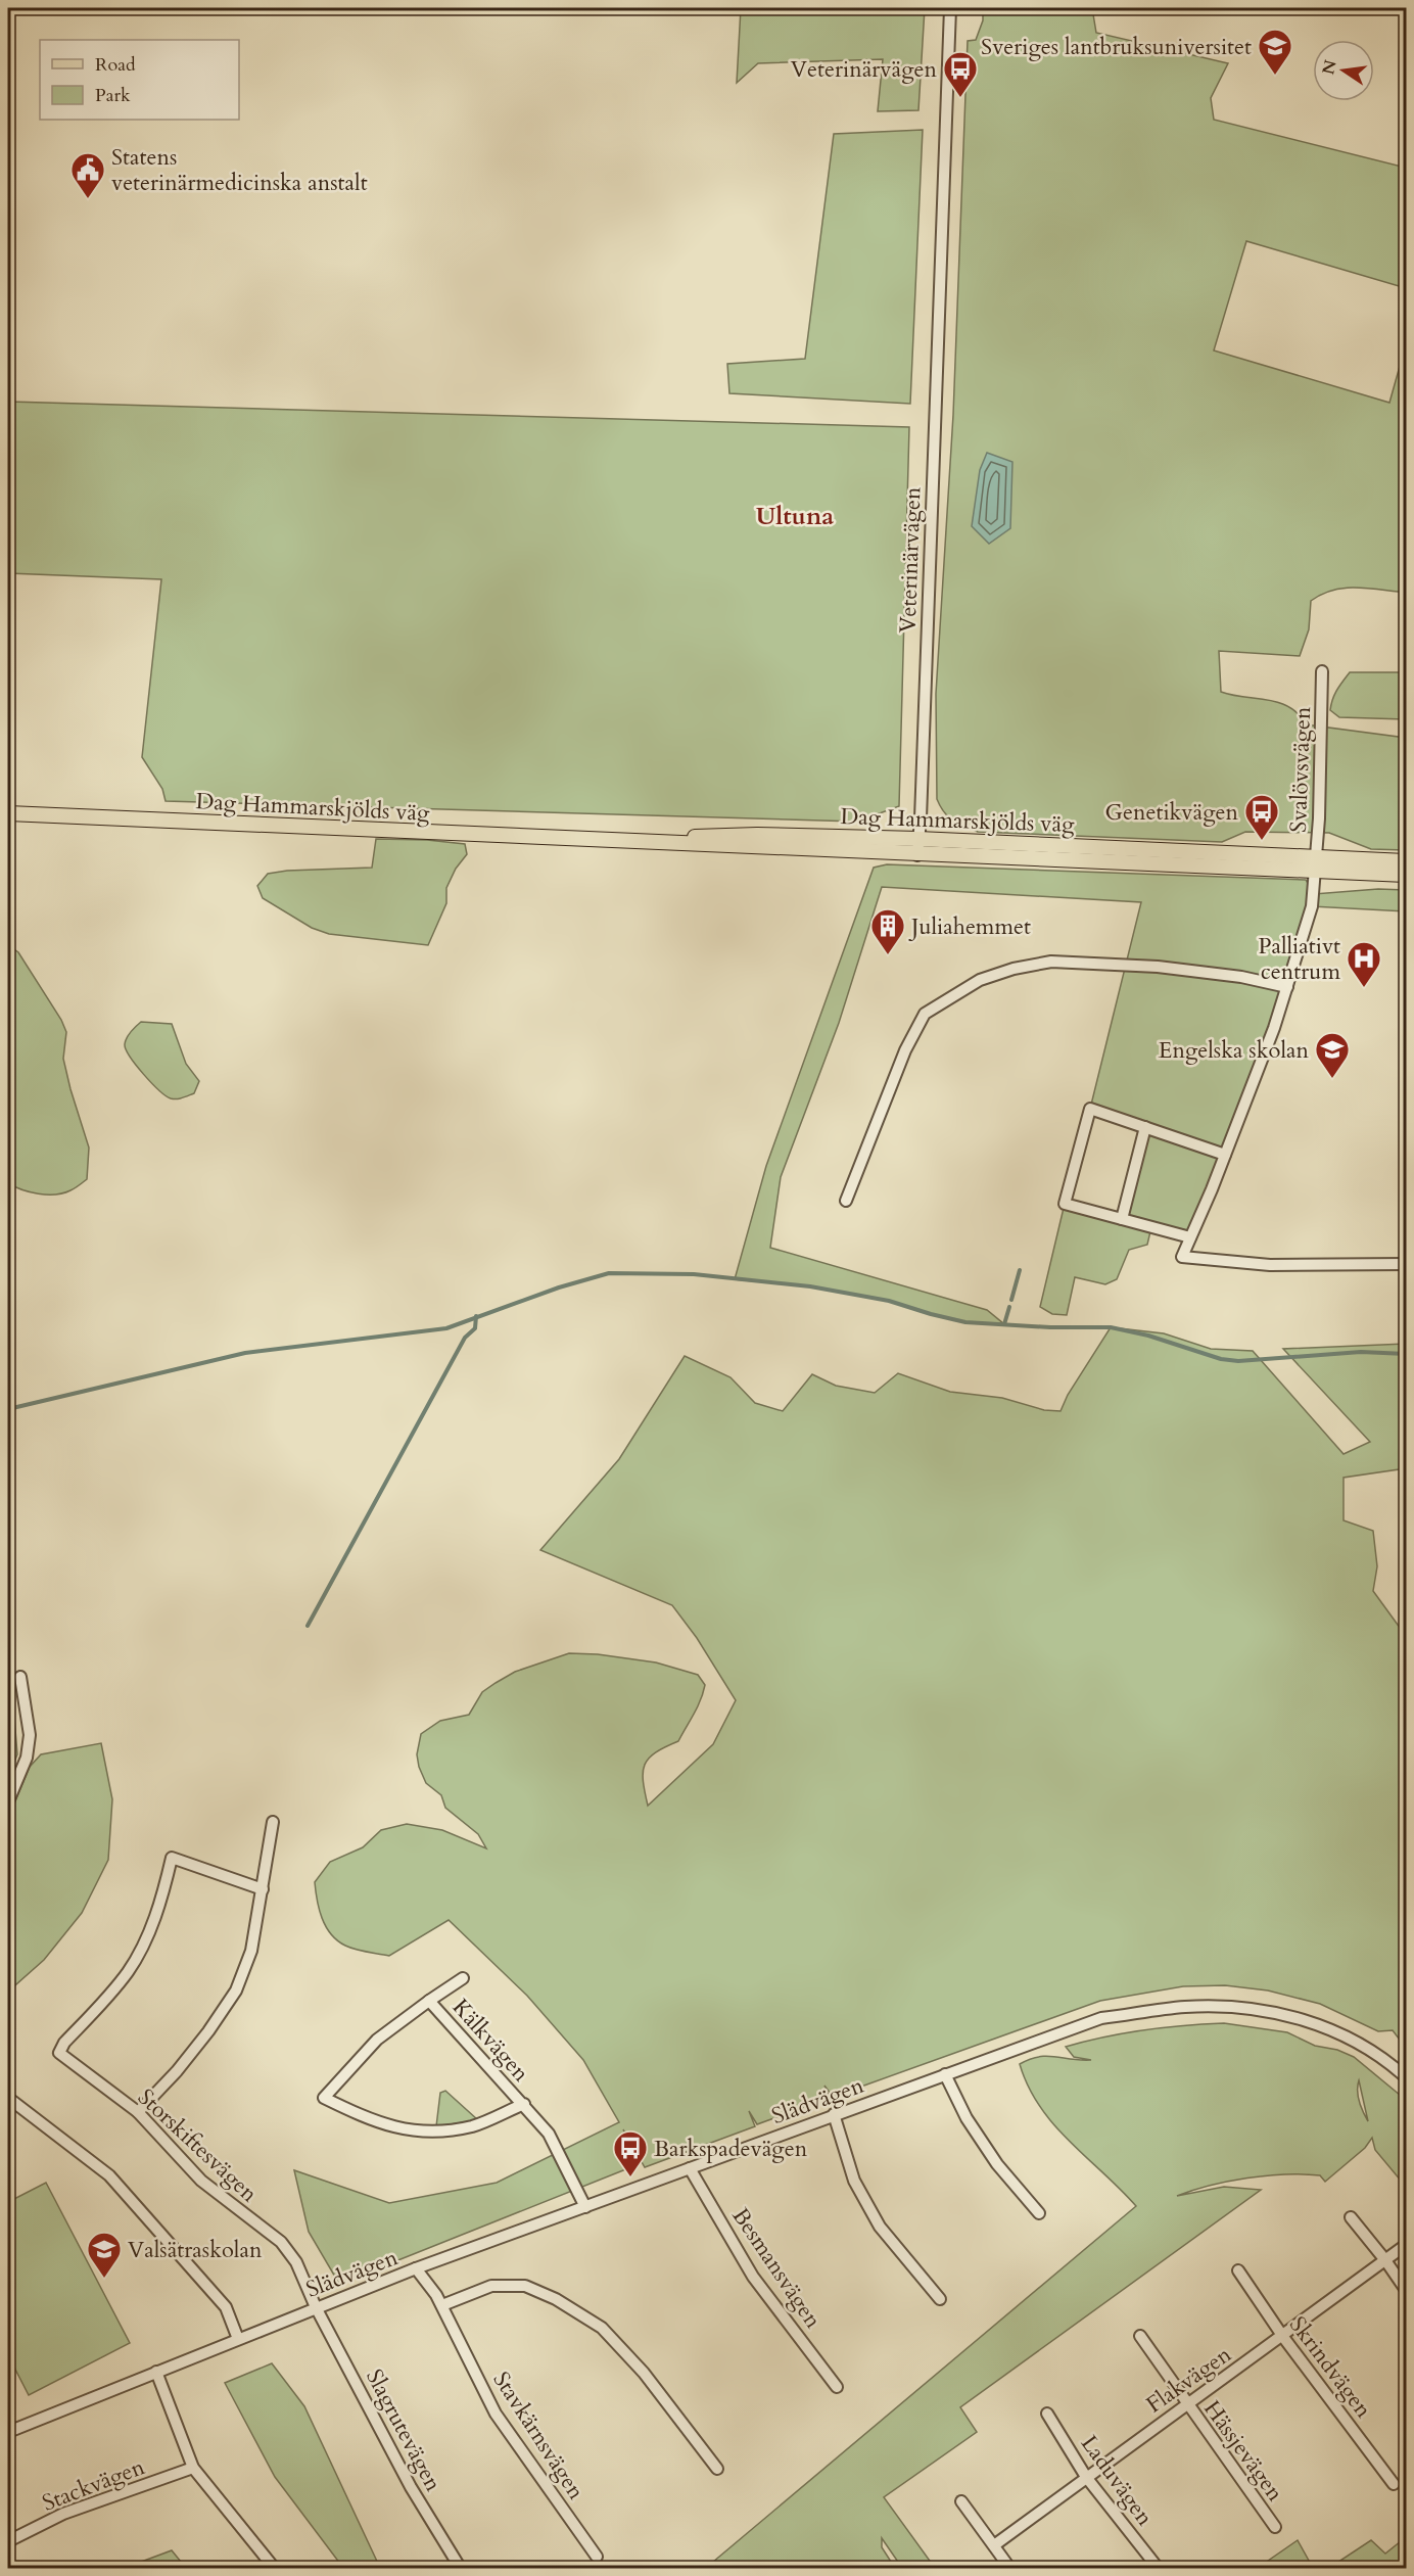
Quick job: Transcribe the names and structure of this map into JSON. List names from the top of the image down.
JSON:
{
  "streets": {
    "main road": ["Dag Hammarskjölds väg"],
    "street": [
      "Veterinärvägen",
      "Svalövsvägen",
      "Kälkvägen",
      "Slädvägen",
      "Storskiftesvägen",
      "Besmansvägen",
      "Skrindvägen",
      "Flakvägen",
      "Slagrutevägen",
      "Stavkärnsvägen",
      "Hässjevägen",
      "Laduvägen",
      "Stackvägen"
    ]
  },
  "crossings": [
    ["Veterinärvägen", "Dag Hammarskjölds väg"],
    ["Svalövsvägen", "Dag Hammarskjölds väg"],
    ["Kälkvägen", "Slädvägen"],
    ["Slädvägen", "Storskiftesvägen"],
    ["Slädvägen", "Besmansvägen"],
    ["Slädvägen", "Slagrutevägen"],
    ["Slädvägen", "Stavkärnsvägen"],
    ["Storskiftesvägen", "Slagrutevägen"],
    ["Skrindvägen", "Flakvägen"],
    ["Flakvägen", "Hässjevägen"],
    ["Flakvägen", "Laduvägen"]
  ],
  "districts": ["Ultuna"],
  "places": {
    "school or university": ["Sveriges lantbruksuniversitet", "Engelska skolan", "Valsätraskolan"],
    "bus stop": ["Veterinärvägen", "Genetikvägen", "Barkspadevägen"],
    "public building": ["Statens veterinärmedicinska anstalt"],
    "building": ["Juliahemmet"],
    "hospital": ["Palliativt centrum"]
  },
  "legend": ["Road", "Park"],
  "north": "left"
}
